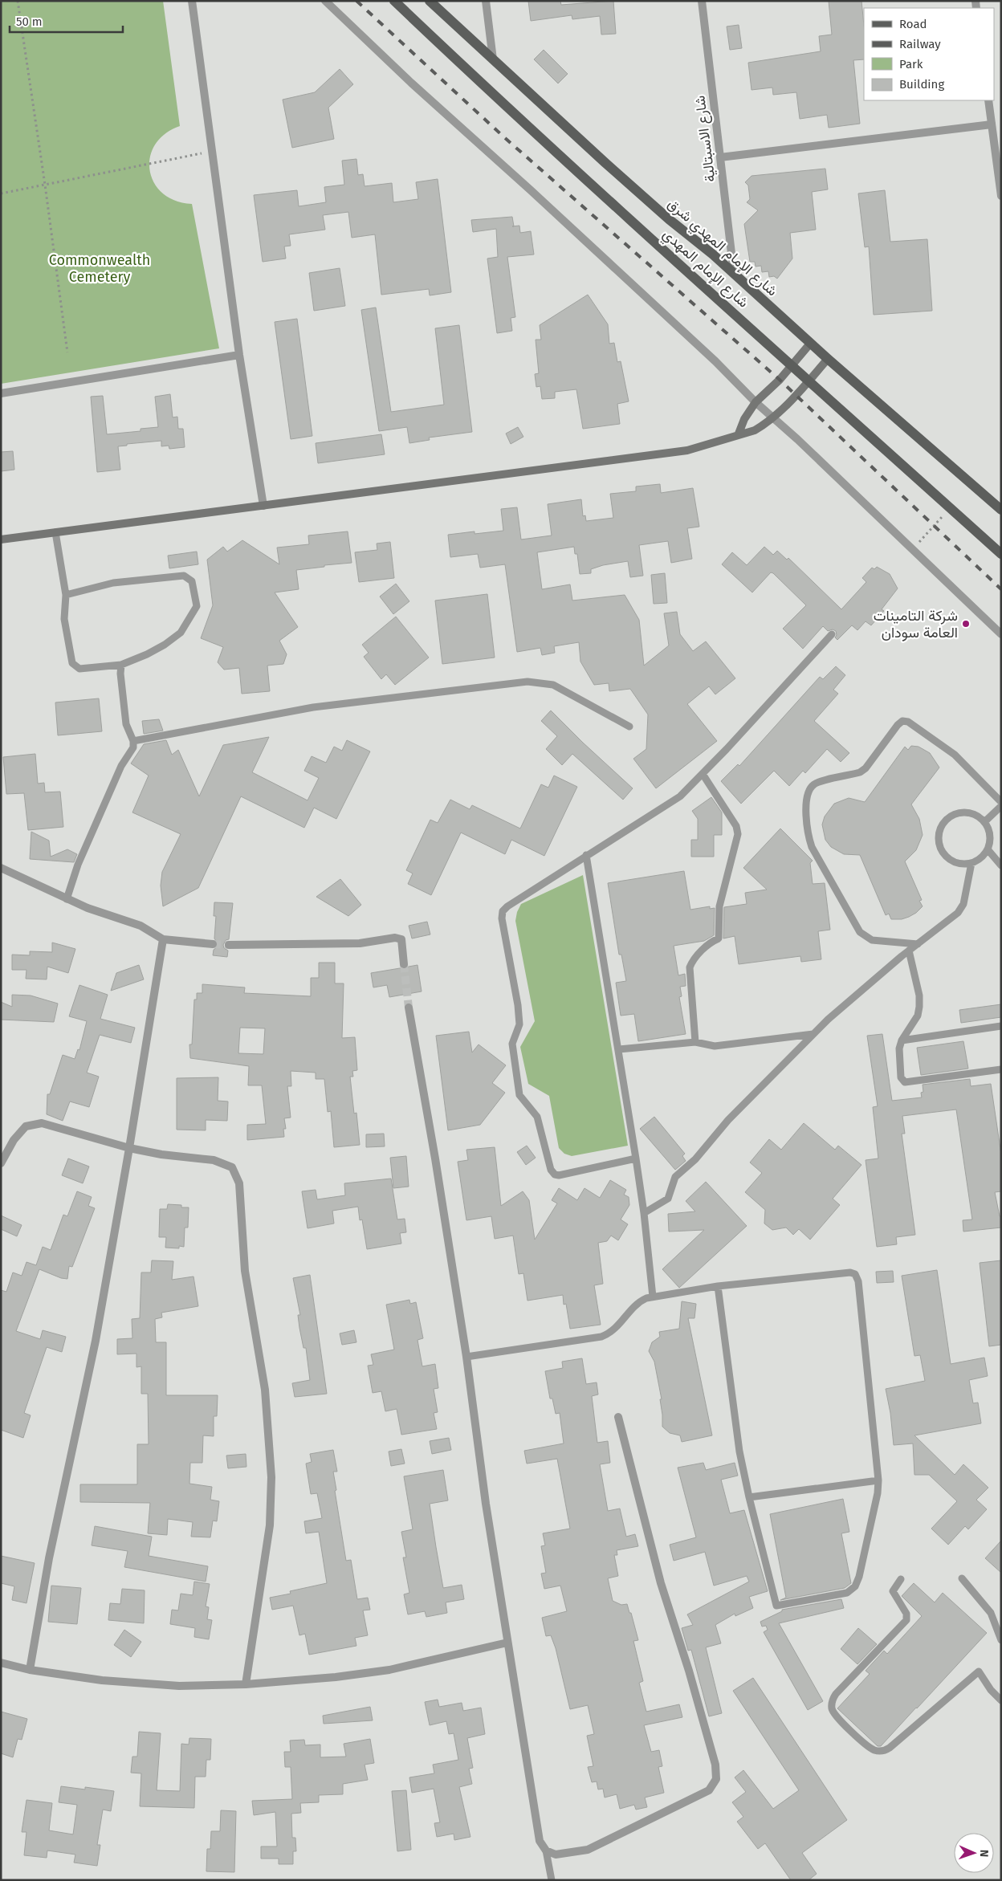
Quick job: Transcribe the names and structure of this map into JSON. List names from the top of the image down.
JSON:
{
  "streets": {
    "main road": ["شارع الإمام المهدي شرق", "شارع الإمام المهدي"],
    "street": ["شارع الاسبتالية"]
  },
  "crossings": [
    ["شارع الاسبتالية", "شارع الإمام المهدي شرق"]
  ],
  "parks": ["Commonwealth Cemetery"],
  "places": ["شركة التامينات العامة سودان"],
  "legend": [
    "Road",
    "Railway",
    "Park",
    "Building"
  ],
  "scale_bar": "50 m",
  "north": "right"
}
